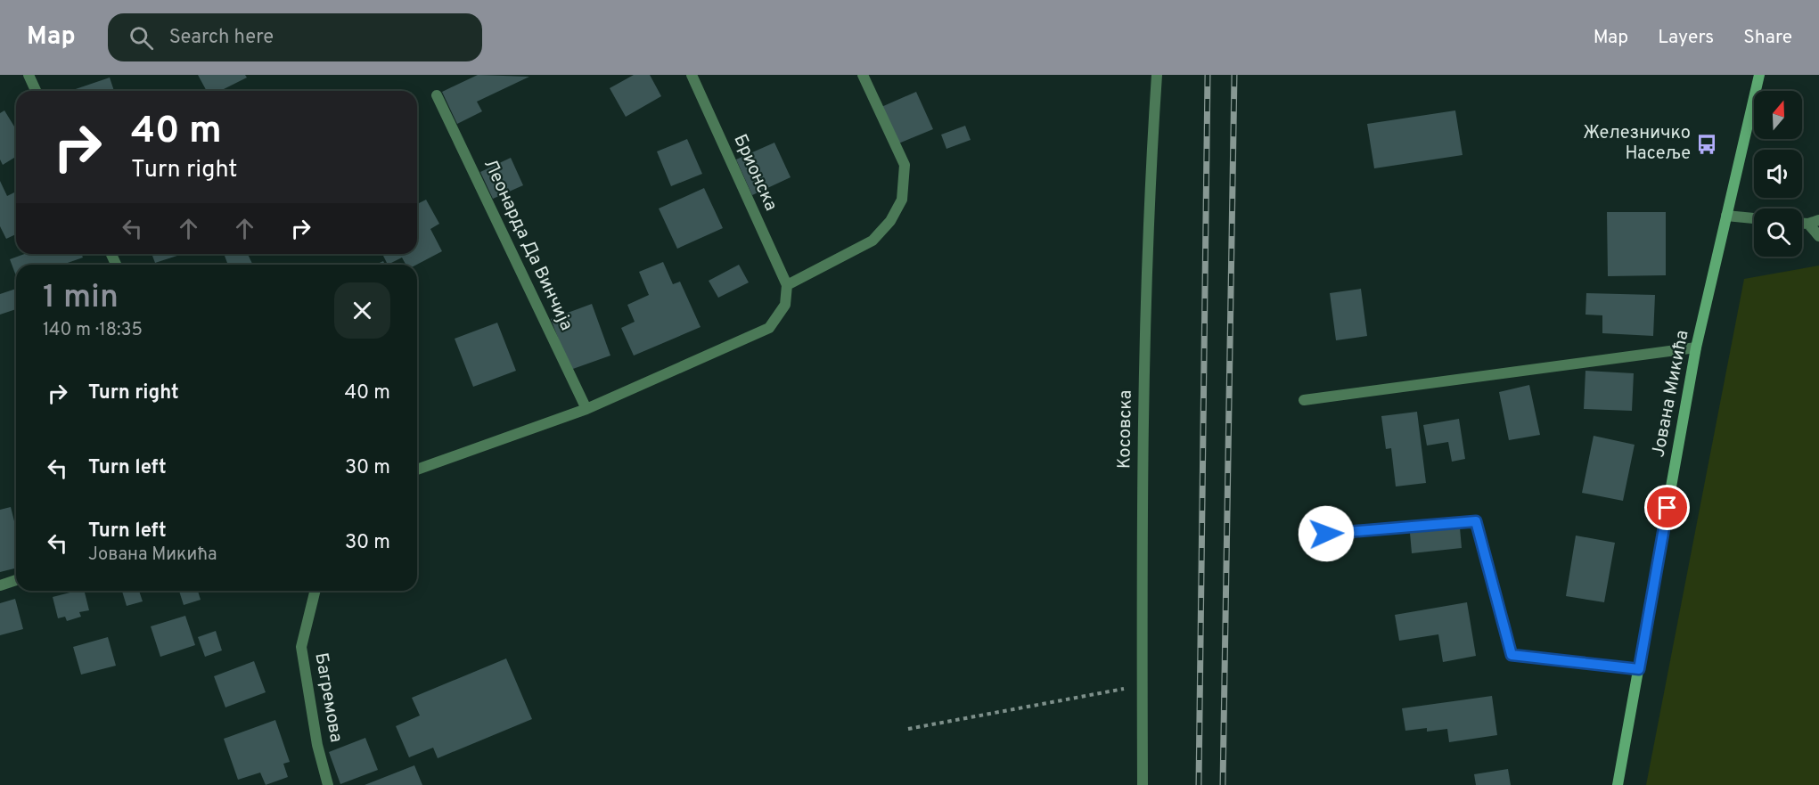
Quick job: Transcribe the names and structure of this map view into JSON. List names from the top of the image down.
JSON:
{
  "streets": {
    "street": [
      "Брионска",
      "Леонарда Да Винчија",
      "Јована Микића",
      "Косовска",
      "Багремова"
    ]
  },
  "places": {
    "bus stop": ["Железничко Насеље"]
  },
  "north": "top",
  "page": {
    "header": "Map",
    "search": "Search here",
    "nav": ["Map", "Layers", "Share"],
    "turn": ["40 m", "Turn right"],
    "heading": ["1 min", "140 m · 18:35"],
    "list": [
      {
        "name": "Turn right",
        "value": "40 m"
      },
      {
        "name": "Turn left",
        "value": "30 m"
      },
      {
        "name": "Turn left",
        "note": "Јована Микића",
        "value": "30 m"
      }
    ]
  }
}
